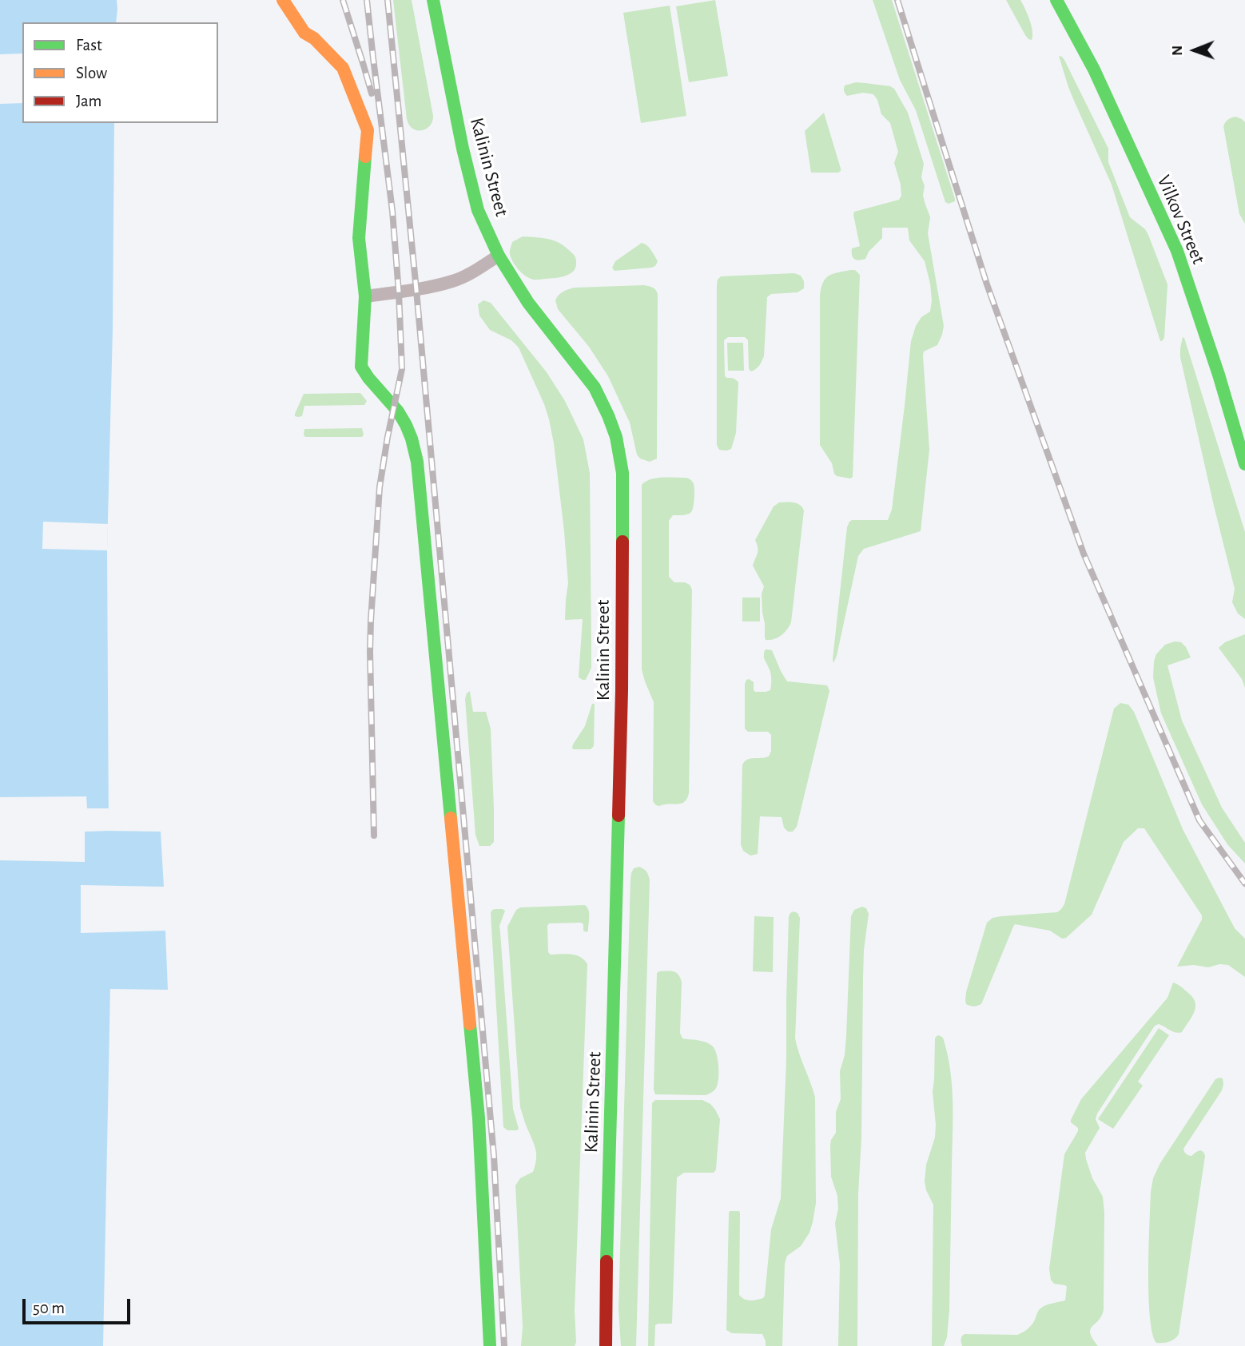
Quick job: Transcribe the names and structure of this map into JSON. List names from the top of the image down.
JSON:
{
  "streets": {
    "main road": ["Kalinin Street", "Vilkov Street"]
  },
  "legend": ["Fast", "Slow", "Jam"],
  "scale_bar": "50 m",
  "north": "left"
}
